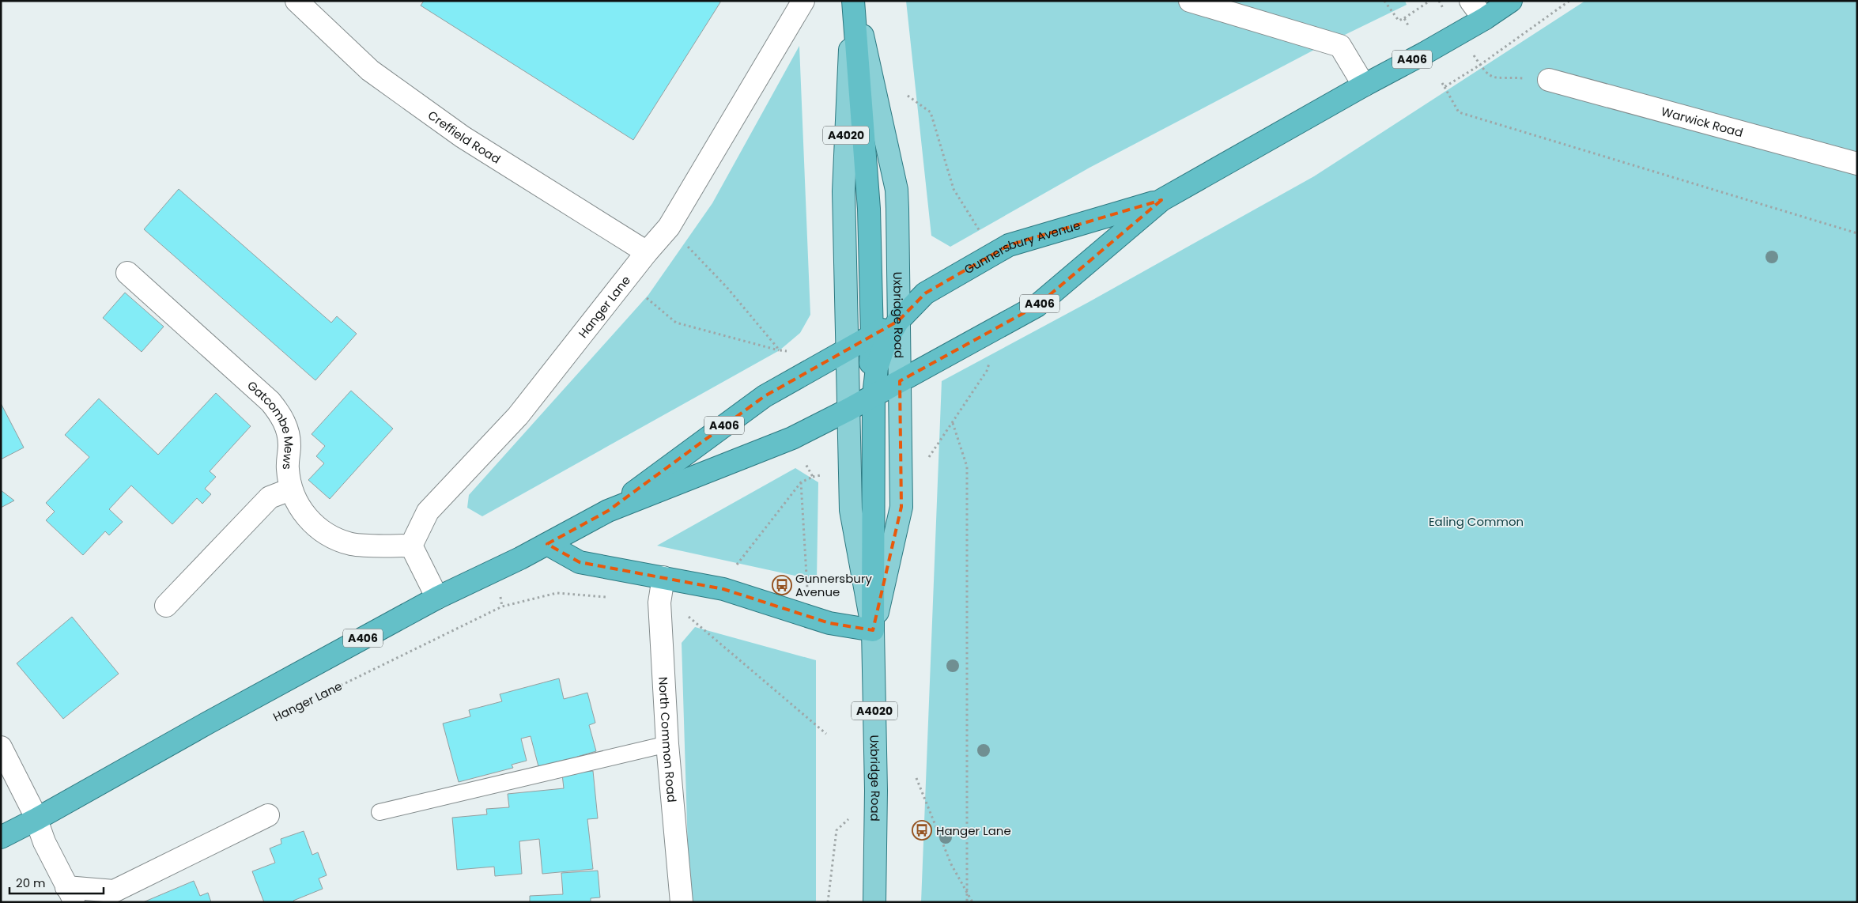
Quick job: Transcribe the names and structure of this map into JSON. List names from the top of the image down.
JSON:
{
  "streets": {
    "highway": ["A406", "Gunnersbury Avenue"],
    "main road": ["A4020", "Uxbridge Road"],
    "street": [
      "Warwick Road",
      "Creffield Road",
      "Hanger Lane",
      "Gatcombe Mews",
      "North Common Road"
    ]
  },
  "crossings": [
    ["A406", "Gunnersbury Avenue"],
    ["A406", "Uxbridge Road"],
    ["Creffield Road", "Hanger Lane"],
    ["Gunnersbury Avenue", "Uxbridge Road"],
    ["Hanger Lane", "Gatcombe Mews"]
  ],
  "parks": ["Ealing Common"],
  "places": {
    "bus stop": ["Gunnersbury Avenue", "Hanger Lane"]
  },
  "scale_bar": "20 m"
}
